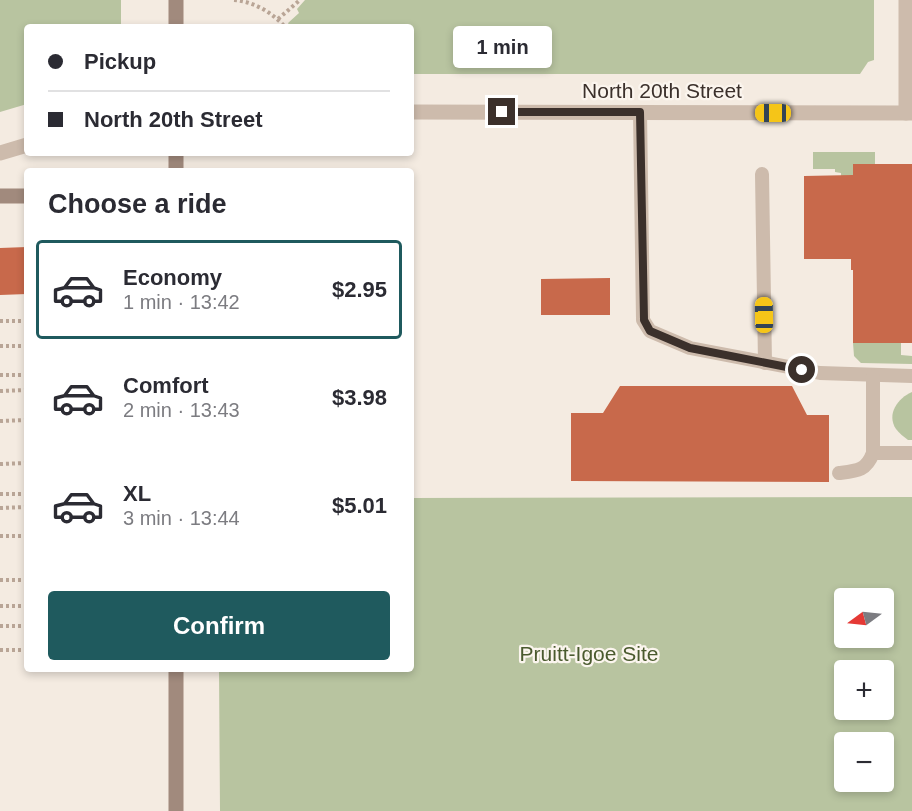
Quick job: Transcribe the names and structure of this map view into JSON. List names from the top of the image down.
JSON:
{
  "streets": {
    "street": ["North 20th Street"]
  },
  "parks": ["Pruitt-Igoe Site"],
  "north": "left",
  "page": {
    "banner": ["Pickup", "North 20th Street"],
    "bubble": "1 min",
    "heading": "Choose a ride",
    "list": [
      {
        "name": "Economy",
        "note": "1 min · 13:42",
        "value": "$2.95"
      },
      {
        "name": "Comfort",
        "note": "2 min · 13:43",
        "value": "$3.98"
      },
      {
        "name": "XL",
        "note": "3 min · 13:44",
        "value": "$5.01"
      }
    ],
    "buttons": "Confirm",
    "map_buttons": ["+", "−"]
  }
}
